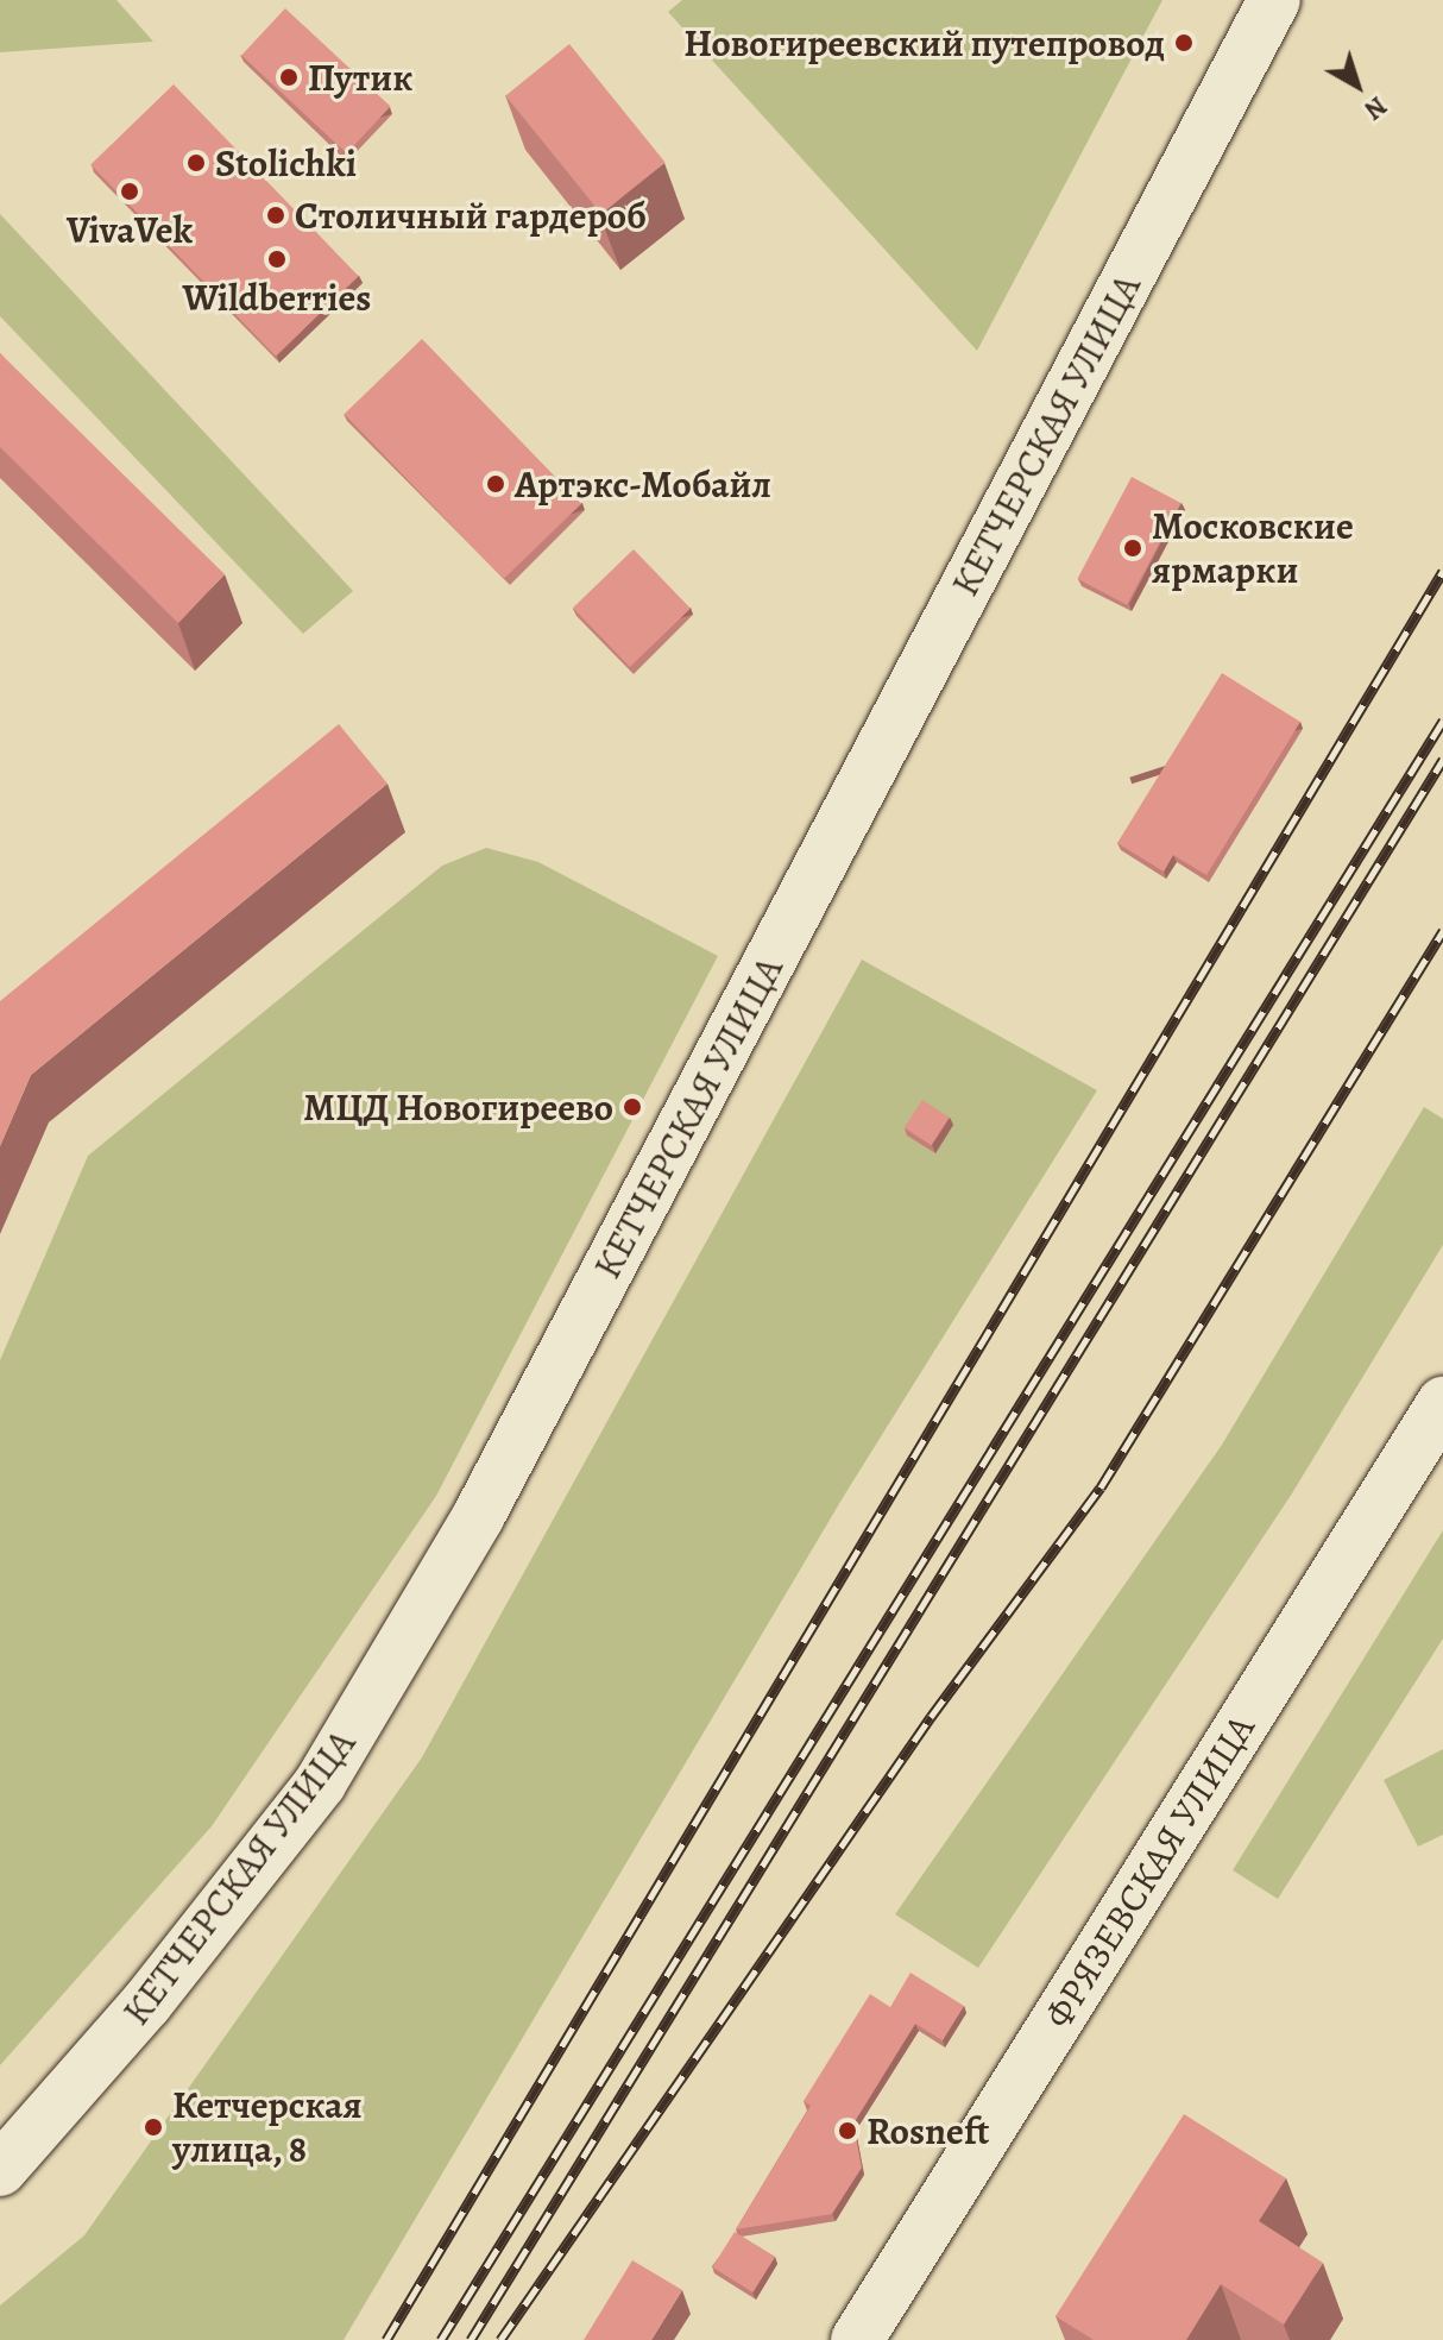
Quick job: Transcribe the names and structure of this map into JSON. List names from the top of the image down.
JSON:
{
  "streets": {
    "main road": ["КЕТЧЕРСКАЯ УЛИЦА", "ФРЯЗЕВСКАЯ УЛИЦА"]
  },
  "places": [
    "Новогиреевский путепровод",
    "Путик",
    "Stolichki",
    "VivaVek",
    "Столичный гардероб",
    "Wildberries",
    "Артэкс-Мобайл",
    "Московские ярмарки",
    "МЦД Новогиреево",
    "Кетчерская улица, 8",
    "Rosneft"
  ],
  "north": "bottom right"
}
